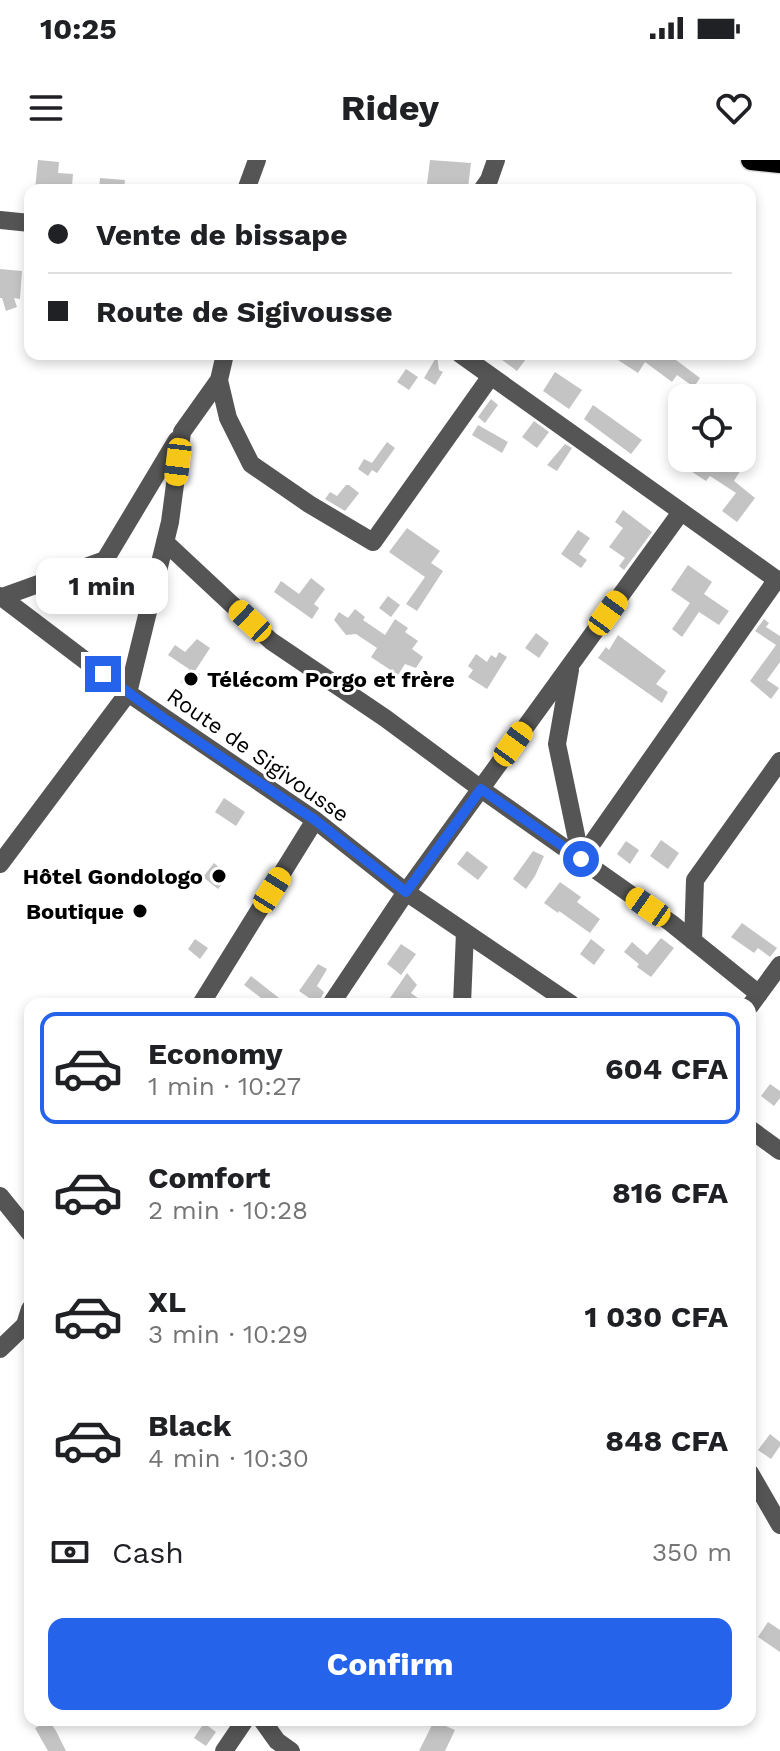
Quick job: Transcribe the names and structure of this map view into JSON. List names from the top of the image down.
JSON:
{
  "streets": {
    "street": ["Route de Sigivousse"]
  },
  "places": ["Télécom Porgo et frère", "Hôtel Gondologo", "Boutique"],
  "page": {
    "status": "10:25",
    "header": "Ridey",
    "banner": ["Vente de bissape", "Route de Sigivousse"],
    "bubble": "1 min",
    "list": [
      {
        "name": "Economy",
        "note": "1 min · 10:27",
        "value": "604 CFA"
      },
      {
        "name": "Comfort",
        "note": "2 min · 10:28",
        "value": "816 CFA"
      },
      {
        "name": "XL",
        "note": "3 min · 10:29",
        "value": "1 030 CFA"
      },
      {
        "name": "Black",
        "note": "4 min · 10:30",
        "value": "848 CFA"
      }
    ],
    "pay": ["Cash", "350 m"],
    "buttons": "Confirm"
  }
}
